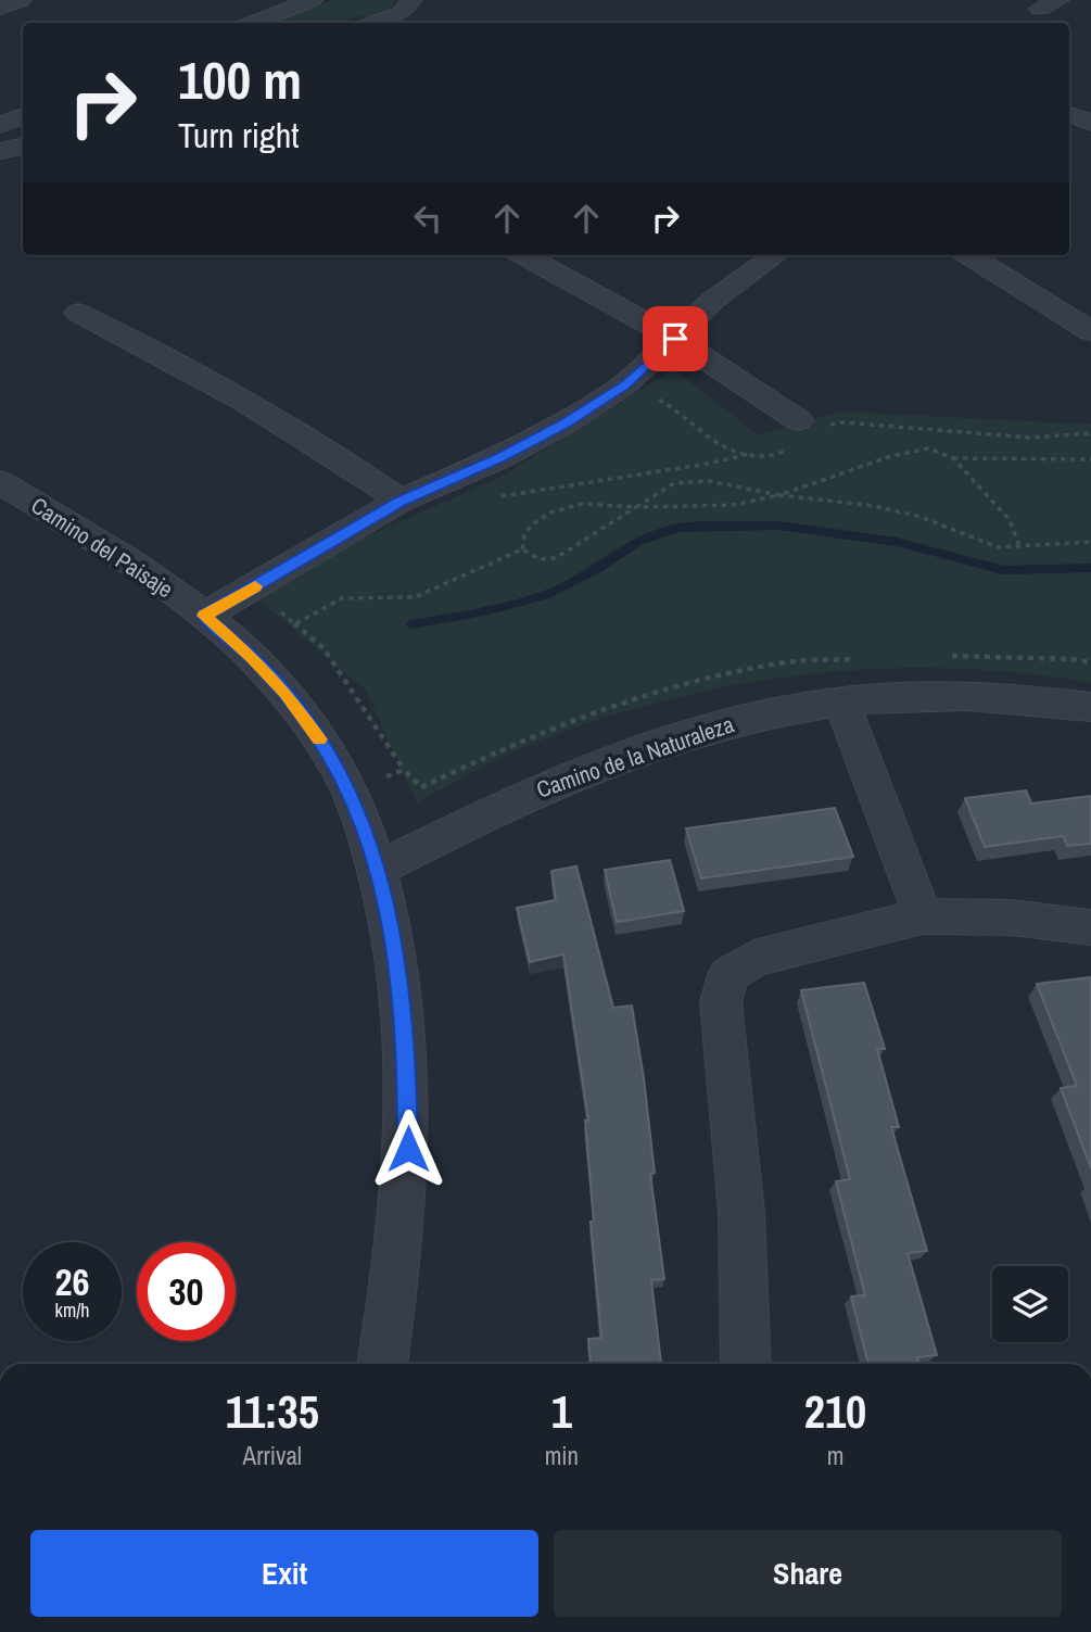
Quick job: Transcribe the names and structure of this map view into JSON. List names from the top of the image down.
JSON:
{
  "streets": {
    "street": ["Camino del Paisaje", "Camino de la Naturaleza"]
  },
  "crossings": [
    ["Camino del Paisaje", "Camino de la Naturaleza"]
  ],
  "page": {
    "turn": ["100 m", "Turn right"],
    "speed": "26 km/h",
    "limit": "30",
    "eta": [
      "11:35",
      "Arrival",
      "1",
      "min",
      "210",
      "m"
    ],
    "buttons": ["Exit", "Share"]
  }
}
